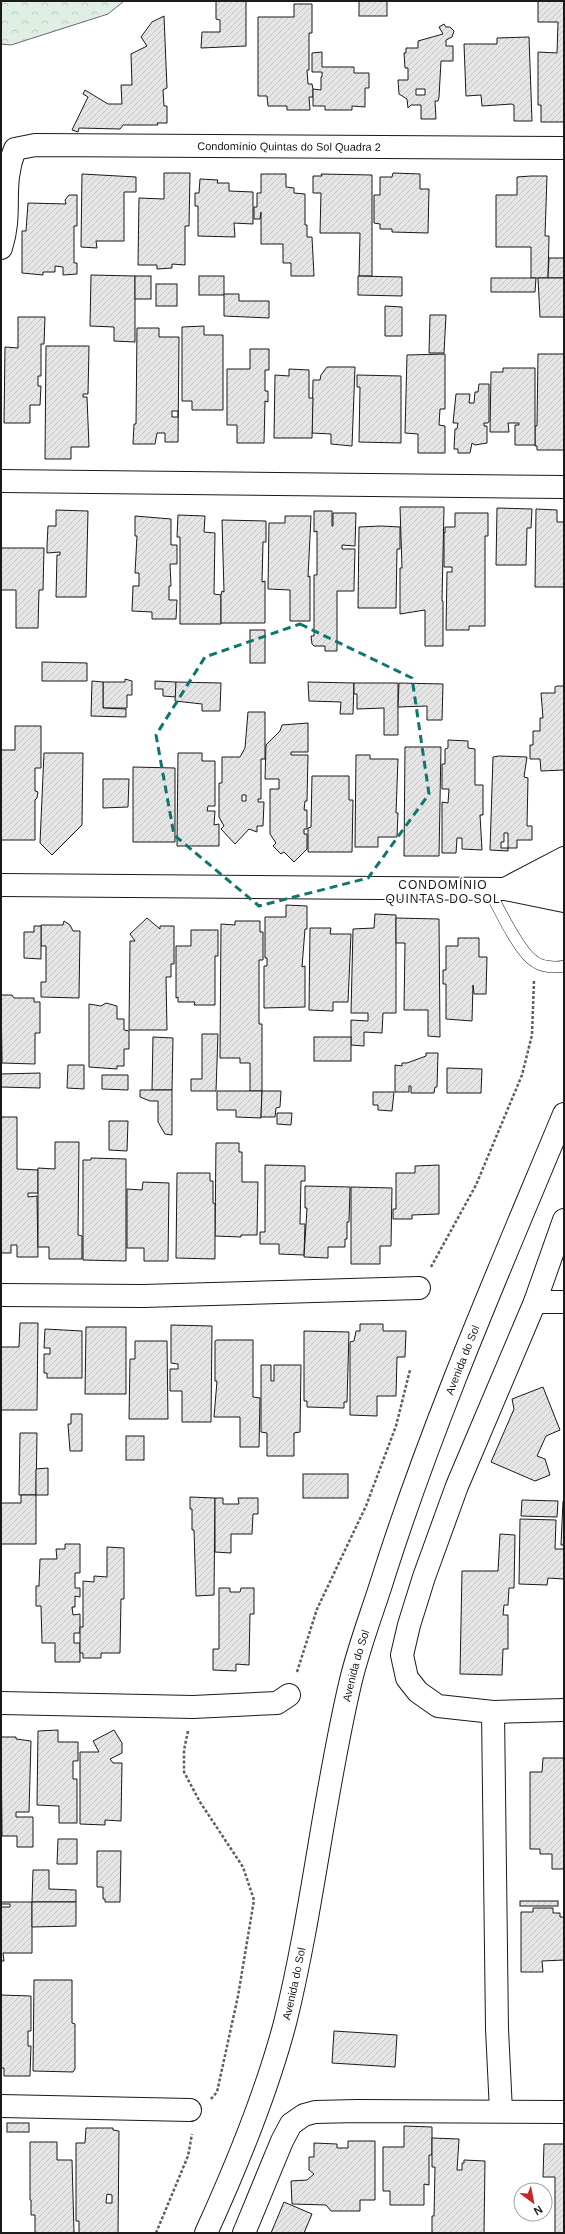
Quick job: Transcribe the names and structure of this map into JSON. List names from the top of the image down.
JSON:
{
  "streets": {
    "street": ["Condomínio Quintas do Sol Quadra 2", "Avenida do Sol"]
  },
  "districts": ["CONDOMÍNIO QUINTAS DO SOL"],
  "north": "bottom right"
}
